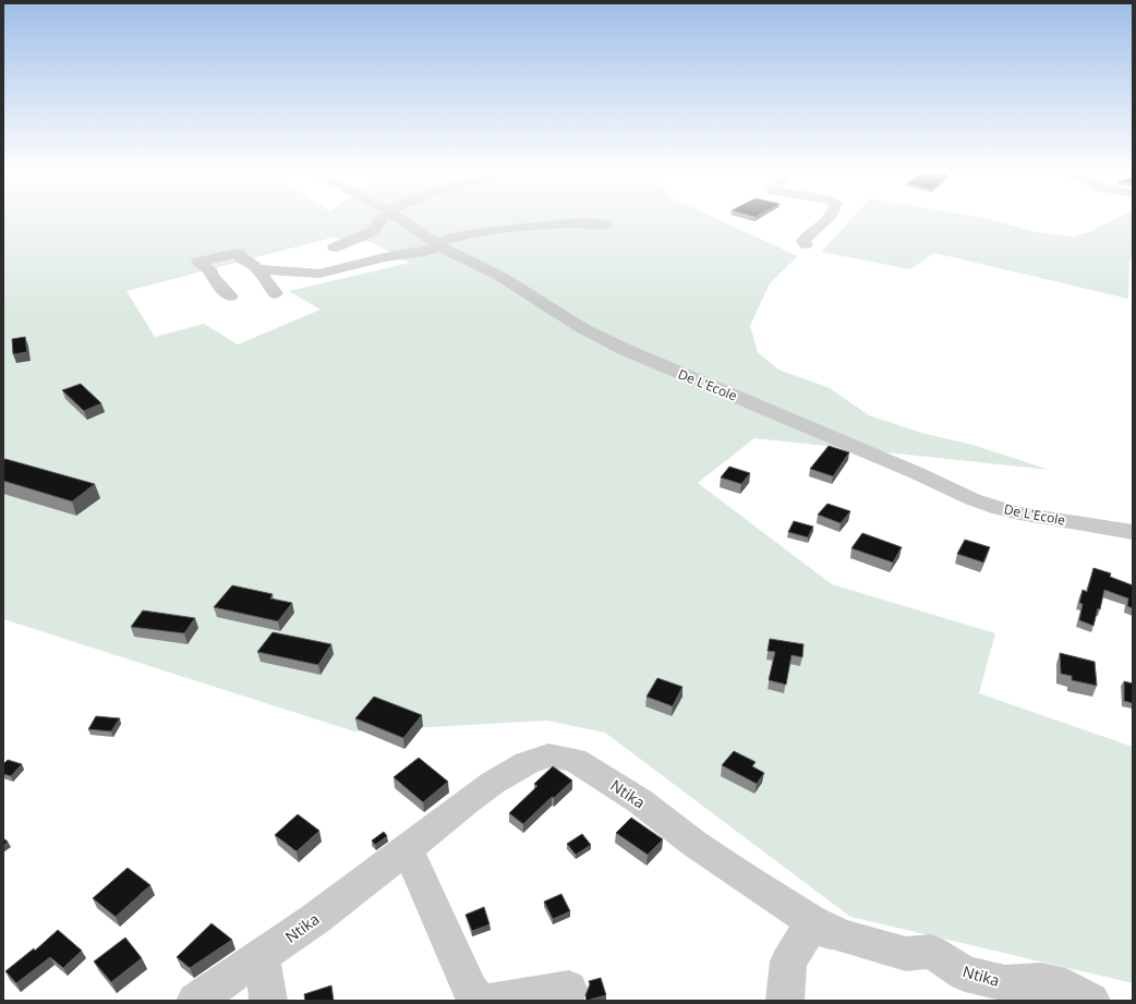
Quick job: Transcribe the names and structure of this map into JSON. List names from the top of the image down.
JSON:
{
  "streets": {
    "street": ["De L'Ecole", "Ntika"]
  }
}
